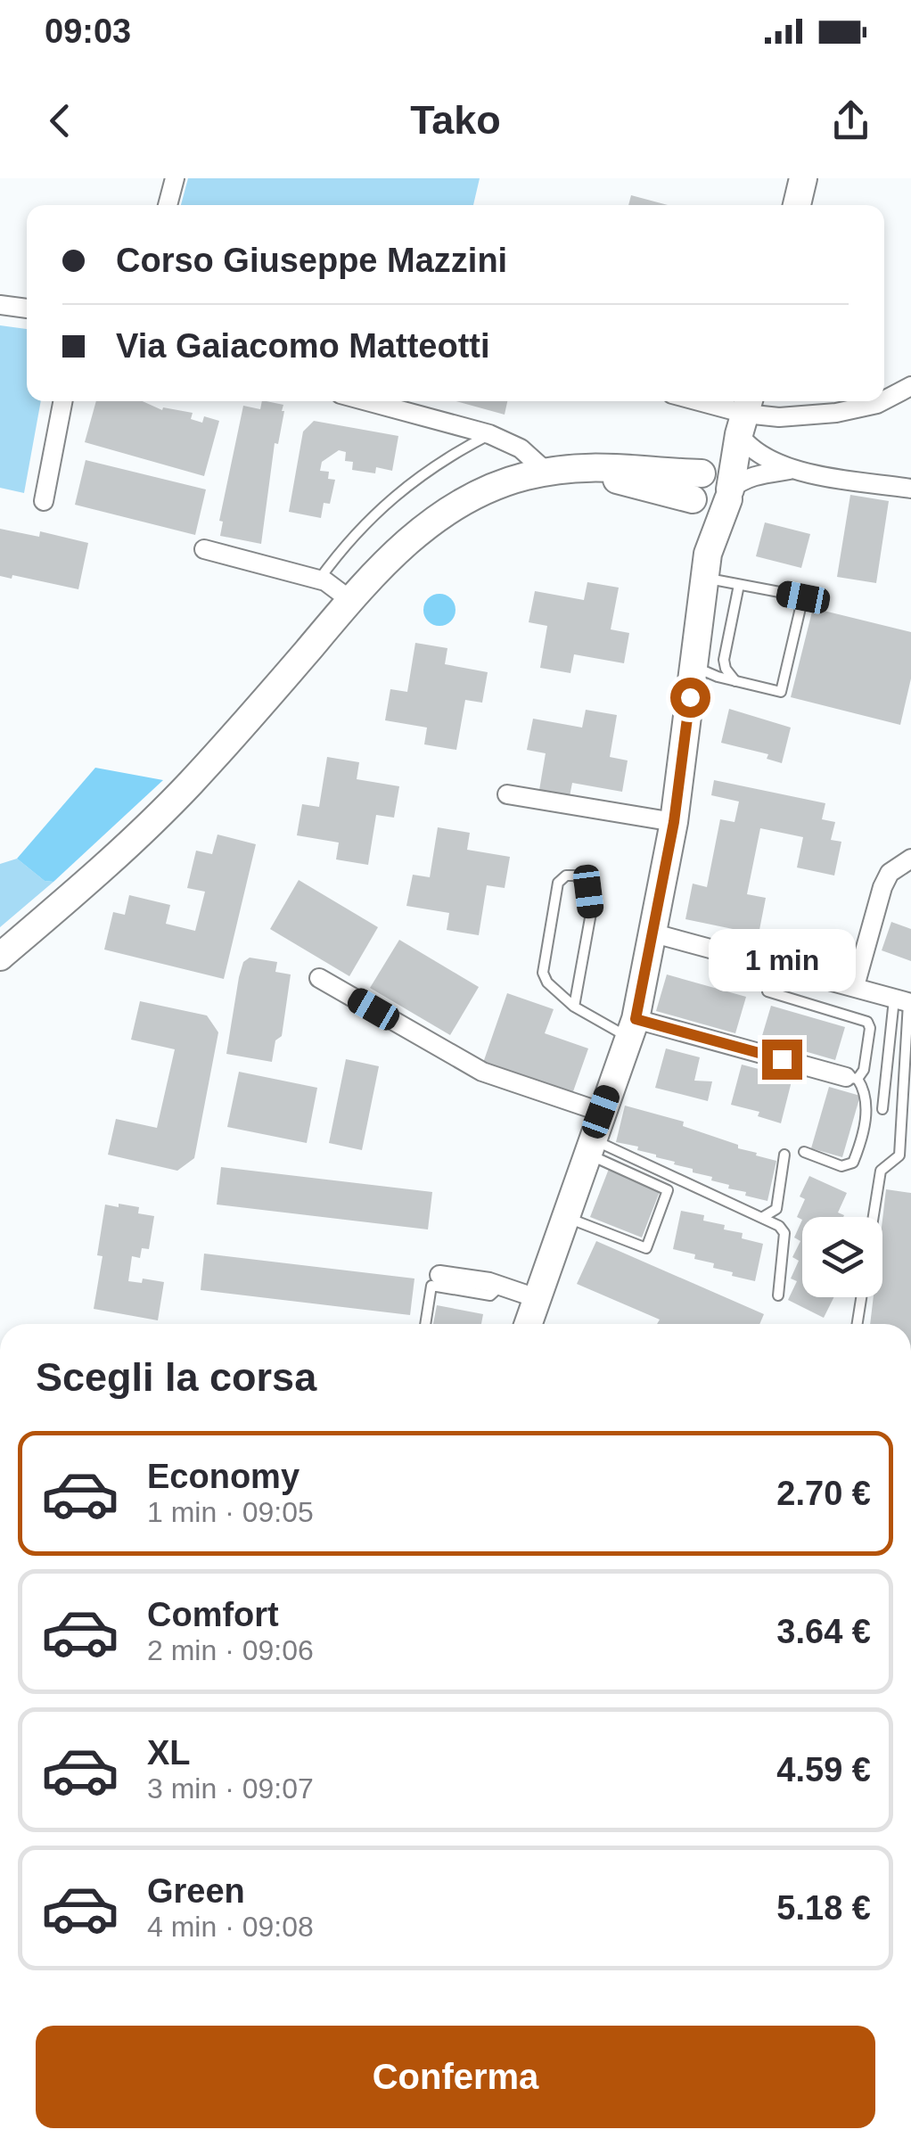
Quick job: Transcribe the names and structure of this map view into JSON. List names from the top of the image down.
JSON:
{
  "page": {
    "status": "09:03",
    "header": "Tako",
    "banner": ["Corso Giuseppe Mazzini", "Via Gaiacomo Matteotti"],
    "bubble": "1 min",
    "heading": "Scegli la corsa",
    "list": [
      {
        "name": "Economy",
        "note": "1 min · 09:05",
        "value": "2.70 €"
      },
      {
        "name": "Comfort",
        "note": "2 min · 09:06",
        "value": "3.64 €"
      },
      {
        "name": "XL",
        "note": "3 min · 09:07",
        "value": "4.59 €"
      },
      {
        "name": "Green",
        "note": "4 min · 09:08",
        "value": "5.18 €"
      }
    ],
    "buttons": "Conferma"
  }
}
